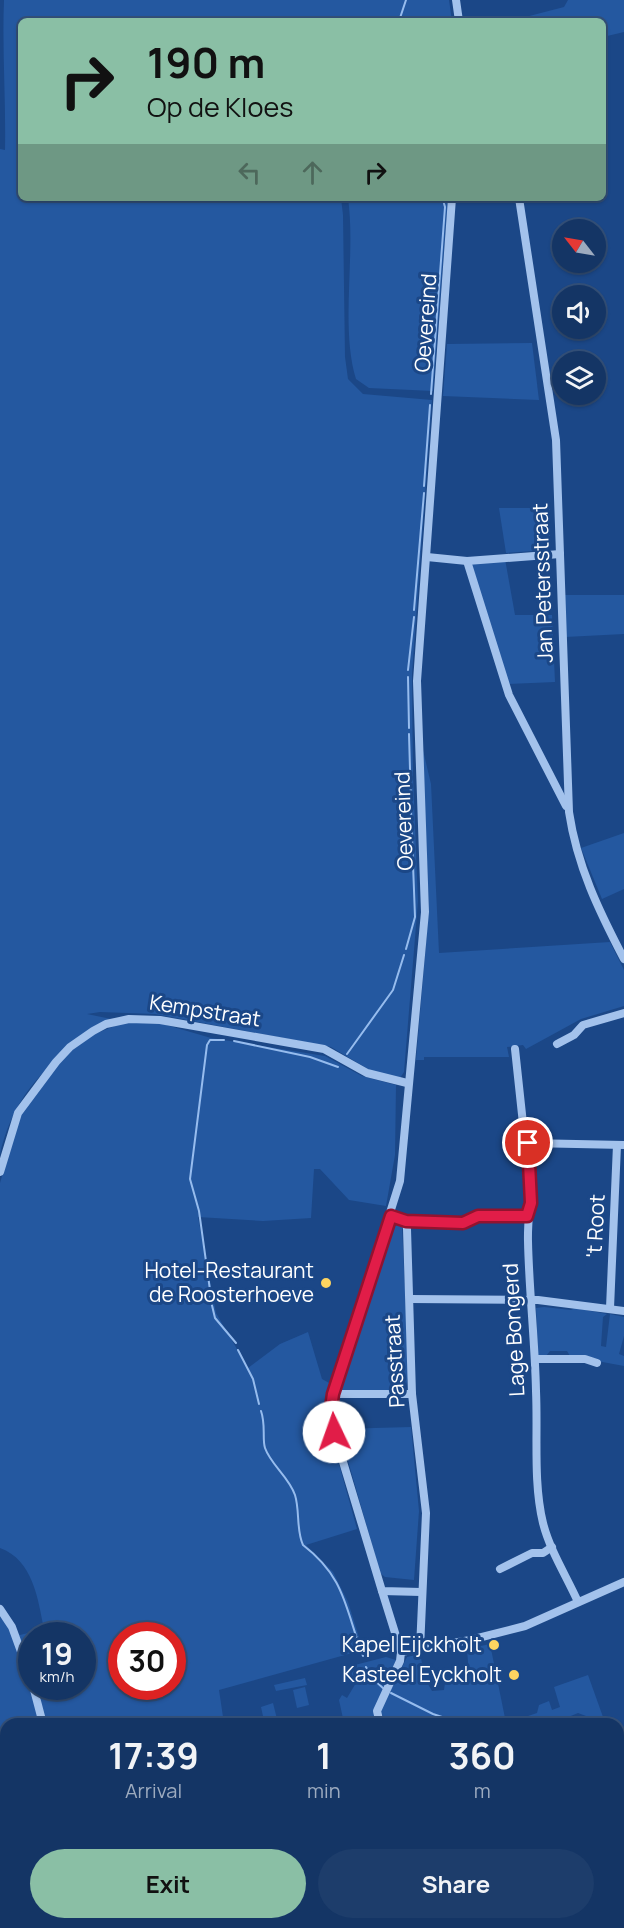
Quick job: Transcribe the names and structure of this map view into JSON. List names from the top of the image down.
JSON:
{
  "streets": {
    "street": [
      "Oevereind",
      "Jan Petersstraat",
      "Kempstraat",
      "'t Root",
      "Lage Bongerd",
      "Passtraat"
    ]
  },
  "crossings": [
    ["Oevereind", "Kempstraat"]
  ],
  "places": ["Hotel-Restaurant de Roosterhoeve", "Kapel Eijckholt", "Kasteel Eyckholt"],
  "north": "top left",
  "page": {
    "turn": ["190 m", "Op de Kloes"],
    "speed": "19 km/h",
    "limit": "30",
    "eta": [
      "17:39",
      "Arrival",
      "1",
      "min",
      "360",
      "m"
    ],
    "buttons": ["Exit", "Share"]
  }
}
